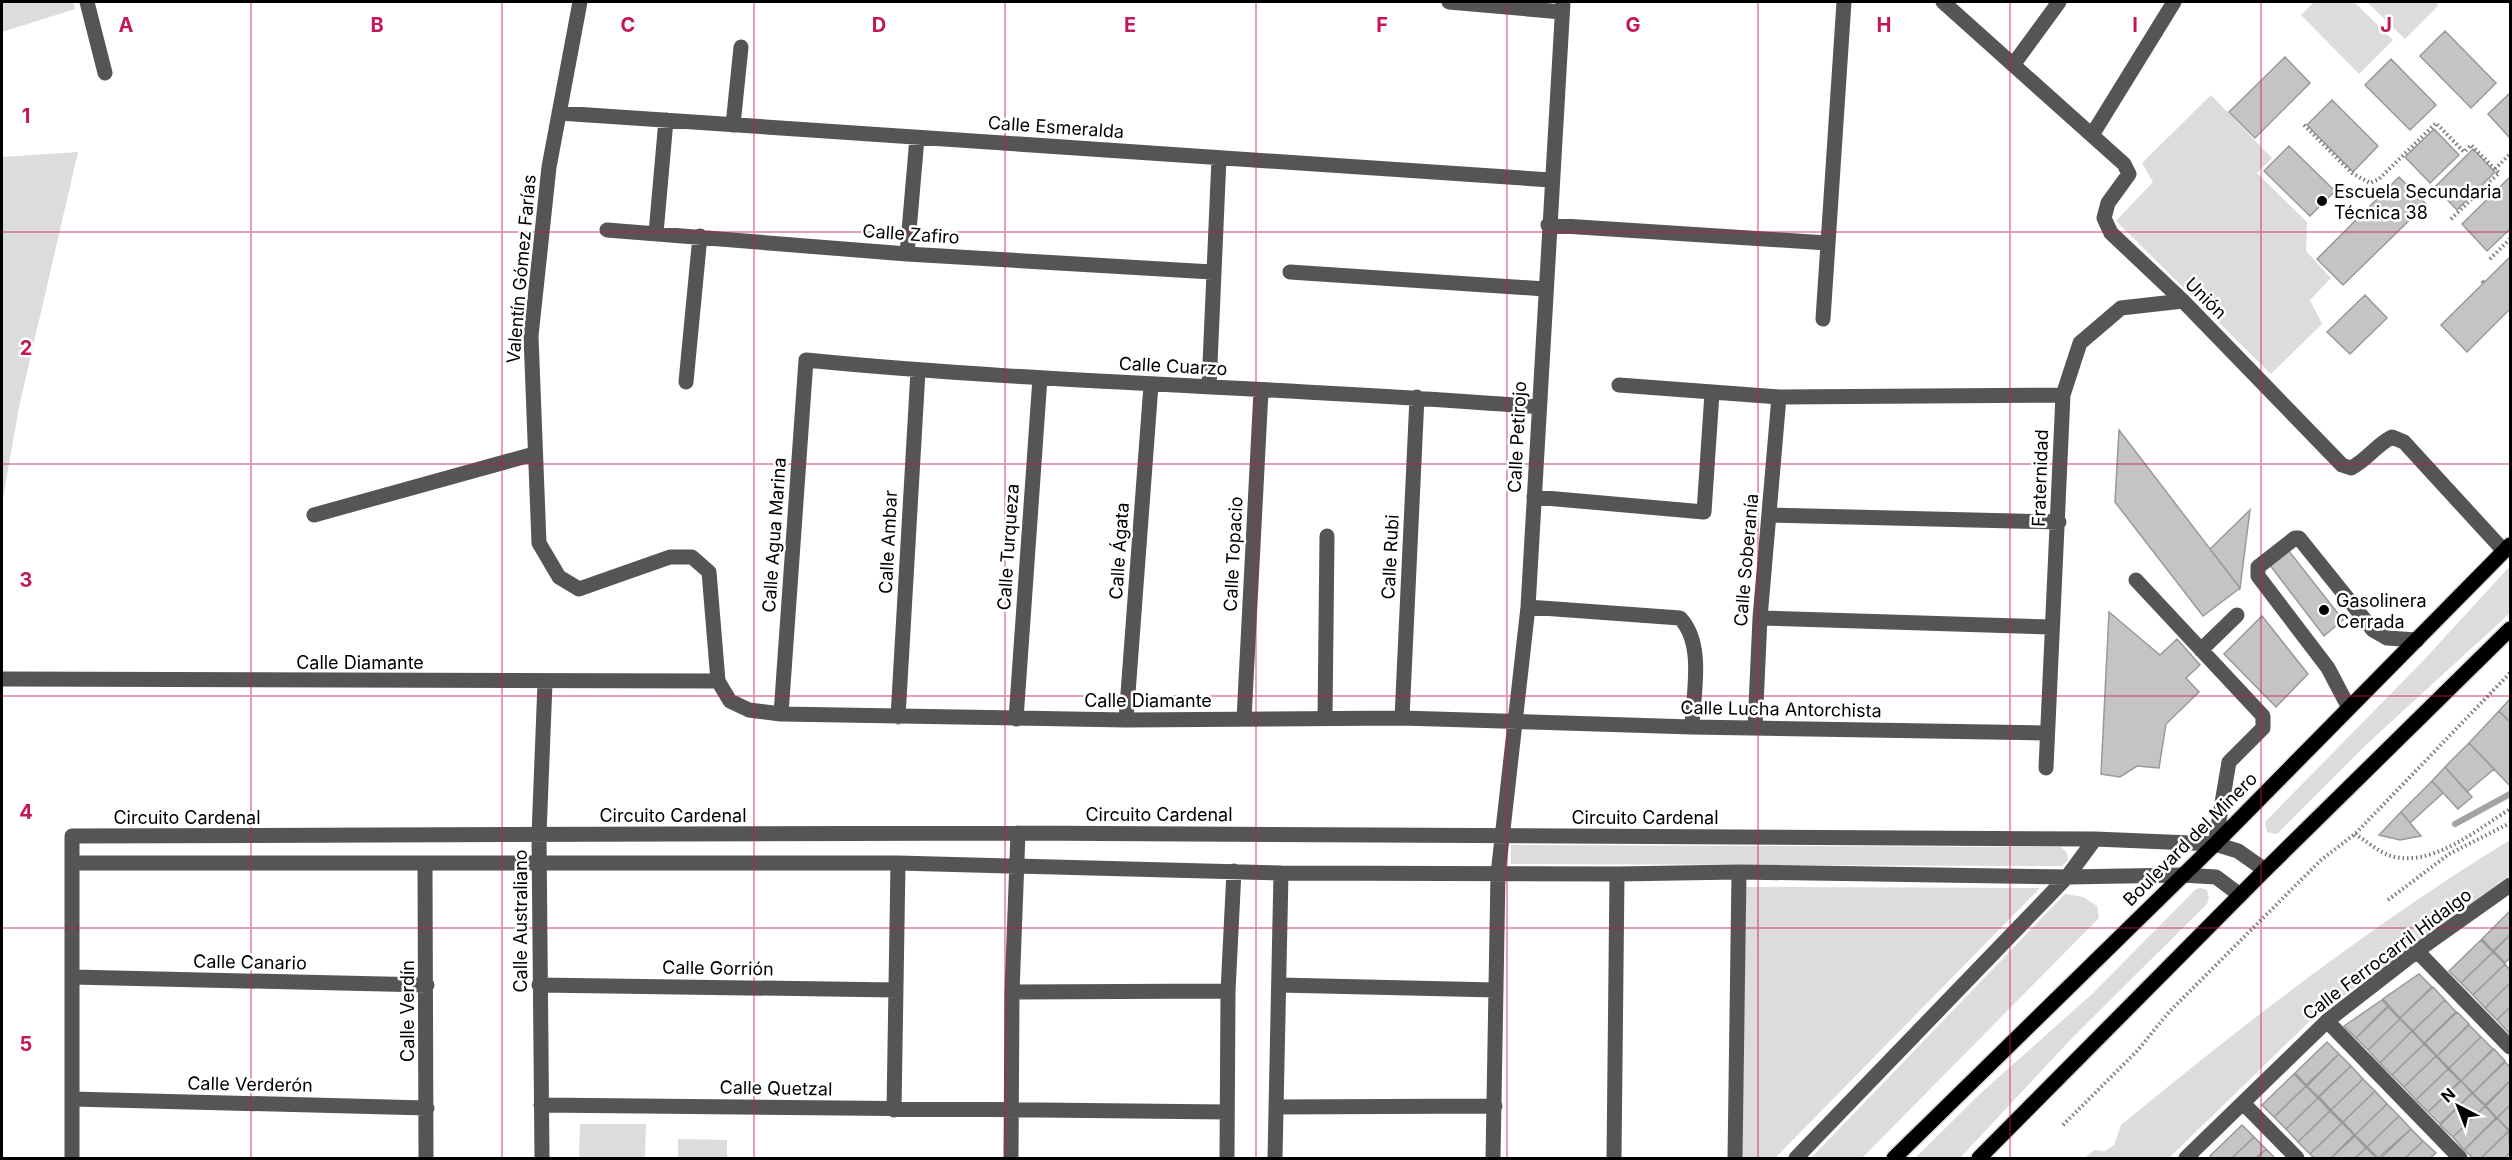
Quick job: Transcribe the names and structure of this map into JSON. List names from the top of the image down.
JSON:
{
  "streets": {
    "main road": ["Boulevard del Minero"],
    "street": [
      "Calle Esmeralda",
      "Calle Zafiro",
      "Valentín Gómez Farías",
      "Unión",
      "Calle Cuarzo",
      "Calle Petirojo",
      "Fraternidad",
      "Calle Agua Marina",
      "Calle Ambar",
      "Calle Turqueza",
      "Calle Ágata",
      "Calle Topacio",
      "Calle Rubi",
      "Calle Soberanía",
      "Calle Diamante",
      "Calle Lucha Antorchista",
      "Circuito Cardenal",
      "Calle Australiano",
      "Calle Ferrocarril Hidalgo",
      "Calle Canario",
      "Calle Gorrión",
      "Calle Verdín",
      "Calle Verderón",
      "Calle Quetzal"
    ]
  },
  "crossings": [
    ["Calle Esmeralda", "Valentín Gómez Farías"],
    ["Calle Esmeralda", "Calle Petirojo"],
    ["Valentín Gómez Farías", "Calle Diamante"],
    ["Unión", "Fraternidad"],
    ["Unión", "Boulevard del Minero"],
    ["Calle Cuarzo", "Calle Petirojo"],
    ["Calle Cuarzo", "Calle Agua Marina"],
    ["Calle Cuarzo", "Calle Ambar"],
    ["Calle Cuarzo", "Calle Turqueza"],
    ["Calle Cuarzo", "Calle Ágata"],
    ["Calle Cuarzo", "Calle Topacio"],
    ["Calle Cuarzo", "Calle Rubi"],
    ["Calle Petirojo", "Calle Diamante"],
    ["Calle Petirojo", "Calle Lucha Antorchista"],
    ["Calle Petirojo", "Circuito Cardenal"],
    ["Fraternidad", "Calle Lucha Antorchista"],
    ["Calle Agua Marina", "Calle Diamante"],
    ["Calle Ambar", "Calle Diamante"],
    ["Calle Turqueza", "Calle Diamante"],
    ["Calle Ágata", "Calle Diamante"],
    ["Calle Topacio", "Calle Diamante"],
    ["Calle Rubi", "Calle Diamante"],
    ["Calle Soberanía", "Calle Lucha Antorchista"],
    ["Calle Diamante", "Calle Lucha Antorchista"],
    ["Calle Diamante", "Calle Australiano"],
    ["Circuito Cardenal", "Boulevard del Minero"],
    ["Circuito Cardenal", "Calle Australiano"],
    ["Circuito Cardenal", "Calle Canario"],
    ["Circuito Cardenal", "Calle Verderón"],
    ["Calle Australiano", "Calle Gorrión"],
    ["Calle Australiano", "Calle Quetzal"],
    ["Calle Canario", "Calle Verdín"],
    ["Calle Verdín", "Calle Verderón"]
  ],
  "places": ["Escuela Secundaria Técnica 38", "Gasolinera Cerrada"],
  "north": "top left",
  "grid": {
    "columns": [
      "A",
      "B",
      "C",
      "D",
      "E",
      "F",
      "G",
      "H",
      "I",
      "J"
    ],
    "rows": [
      "1",
      "2",
      "3",
      "4",
      "5"
    ]
  }
}
